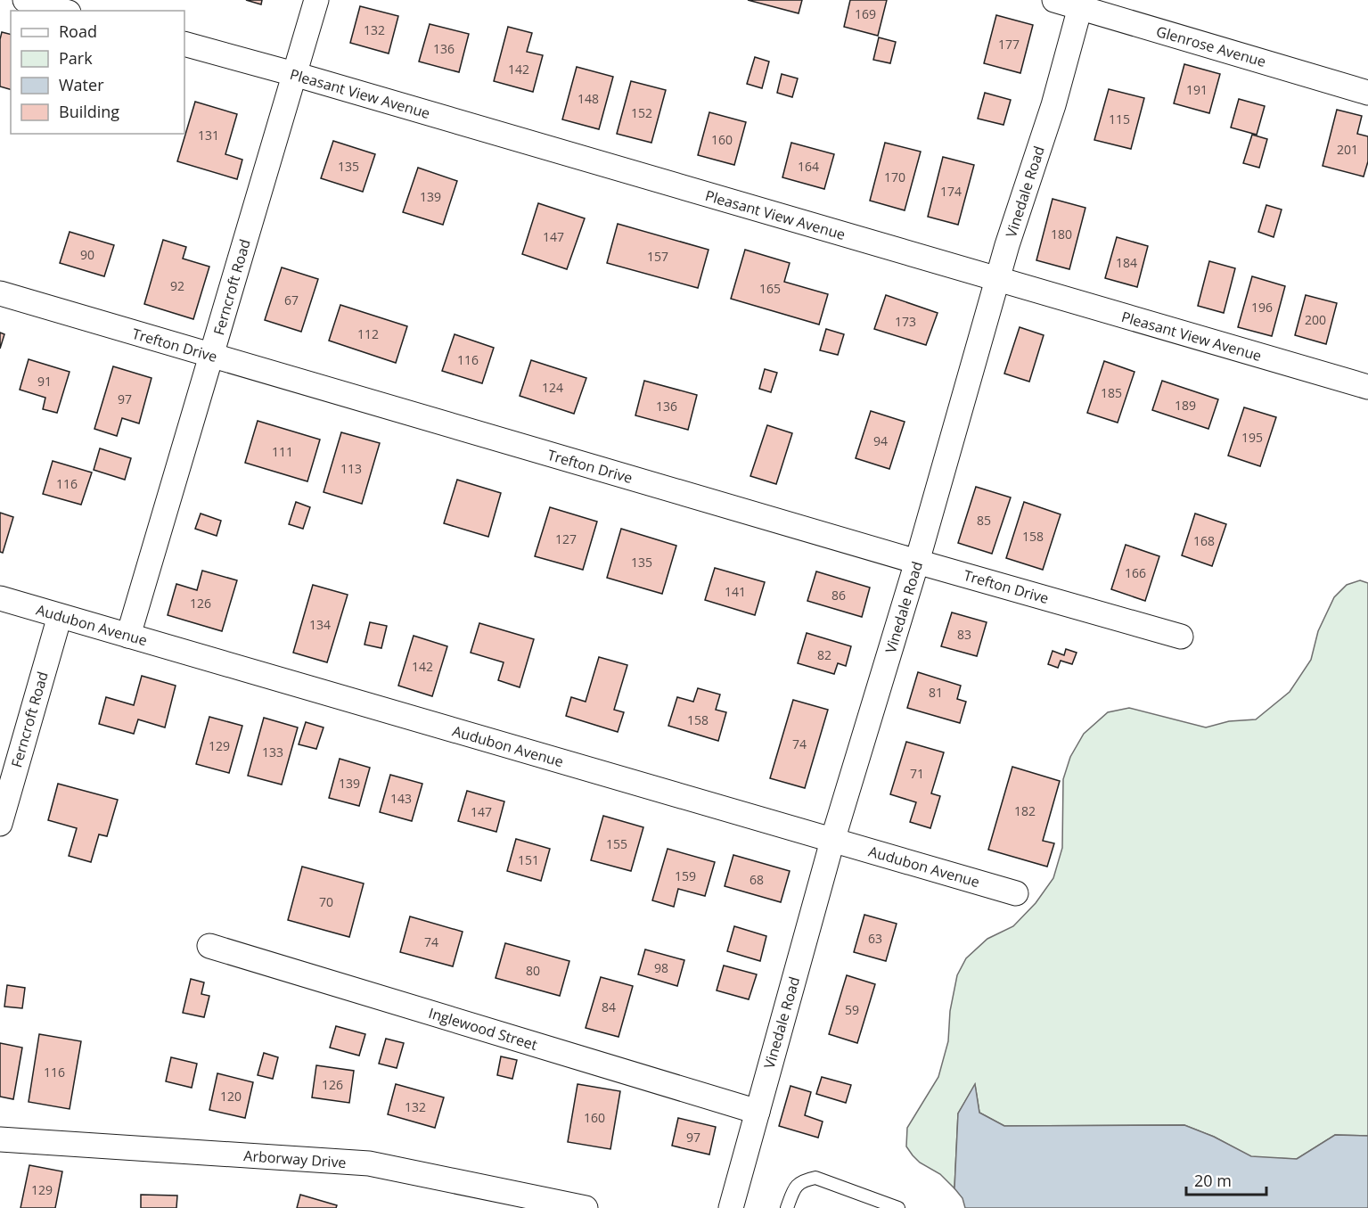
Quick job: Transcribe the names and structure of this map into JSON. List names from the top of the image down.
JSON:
{
  "streets": {
    "street": [
      "Glenrose Avenue",
      "Pleasant View Avenue",
      "Vinedale Road",
      "Ferncroft Road",
      "Trefton Drive",
      "Audubon Avenue",
      "Inglewood Street",
      "Arborway Drive"
    ]
  },
  "crossings": [
    ["Glenrose Avenue", "Vinedale Road"],
    ["Pleasant View Avenue", "Vinedale Road"],
    ["Pleasant View Avenue", "Ferncroft Road"],
    ["Vinedale Road", "Trefton Drive"],
    ["Vinedale Road", "Audubon Avenue"],
    ["Vinedale Road", "Inglewood Street"],
    ["Ferncroft Road", "Trefton Drive"],
    ["Ferncroft Road", "Audubon Avenue"]
  ],
  "house_numbers": [
    "169",
    "132",
    "177",
    "136",
    "142",
    "191",
    "148",
    "152",
    "115",
    "131",
    "160",
    "201",
    "135",
    "164",
    "170",
    "174",
    "139",
    "180",
    "147",
    "90",
    "157",
    "184",
    "92",
    "165",
    "67",
    "196",
    "200",
    "173",
    "112",
    "116",
    "91",
    "124",
    "185",
    "97",
    "189",
    "136",
    "195",
    "94",
    "111",
    "113",
    "116",
    "85",
    "158",
    "127",
    "168",
    "135",
    "166",
    "141",
    "86",
    "126",
    "134",
    "83",
    "82",
    "142",
    "81",
    "158",
    "74",
    "129",
    "133",
    "71",
    "139",
    "143",
    "182",
    "147",
    "155",
    "151",
    "159",
    "68",
    "70",
    "63",
    "74",
    "98",
    "80",
    "84",
    "59",
    "116",
    "126",
    "120",
    "132",
    "160",
    "97",
    "129"
  ],
  "legend": [
    "Road",
    "Park",
    "Water",
    "Building"
  ],
  "scale_bar": "20 m"
}
